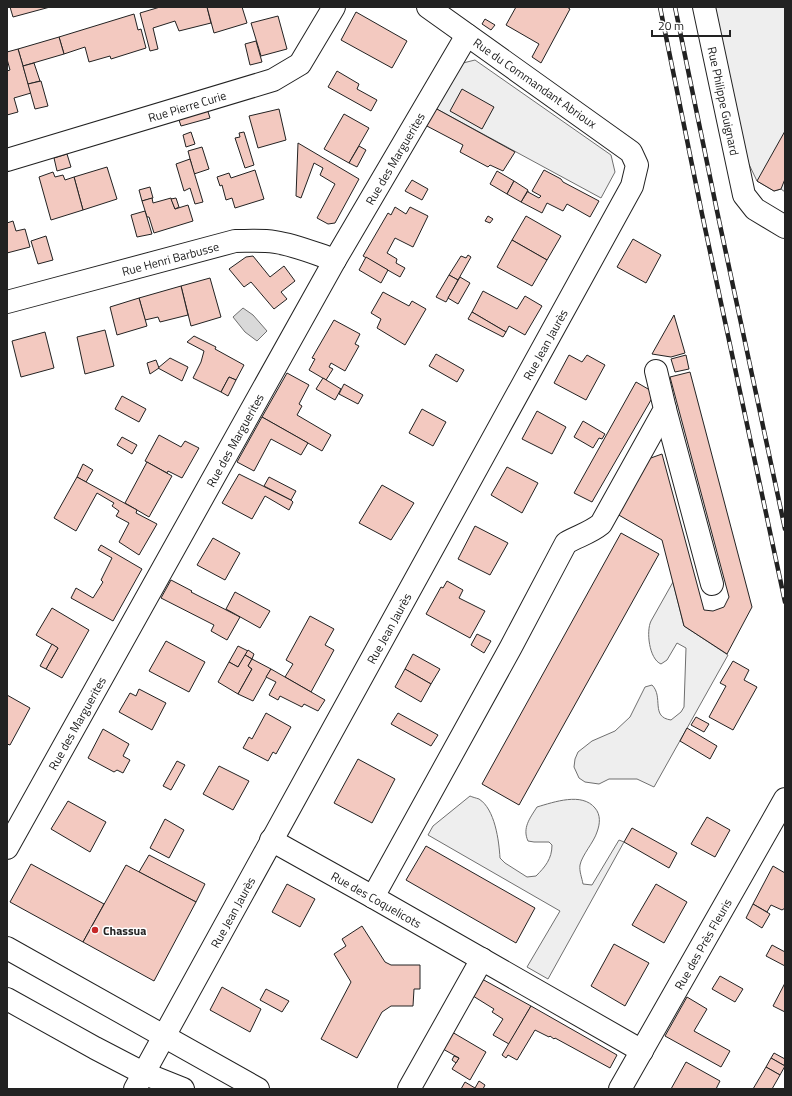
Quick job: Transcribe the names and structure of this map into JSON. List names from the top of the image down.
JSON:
{
  "streets": {
    "street": [
      "Rue du Commandant Abrioux",
      "Rue Philippe Guignard",
      "Rue Pierre Curie",
      "Rue des Marguerites",
      "Rue Henri Barbusse",
      "Rue Jean Jaurès",
      "Rue des Coquelicots",
      "Rue des Près Fleuris"
    ]
  },
  "crossings": [
    ["Rue du Commandant Abrioux", "Rue des Marguerites"],
    ["Rue du Commandant Abrioux", "Rue Jean Jaurès"],
    ["Rue des Marguerites", "Rue Henri Barbusse"],
    ["Rue Jean Jaurès", "Rue des Coquelicots"],
    ["Rue des Coquelicots", "Rue des Près Fleuris"]
  ],
  "places": ["Chassua"],
  "scale_bar": "20 m"
}
